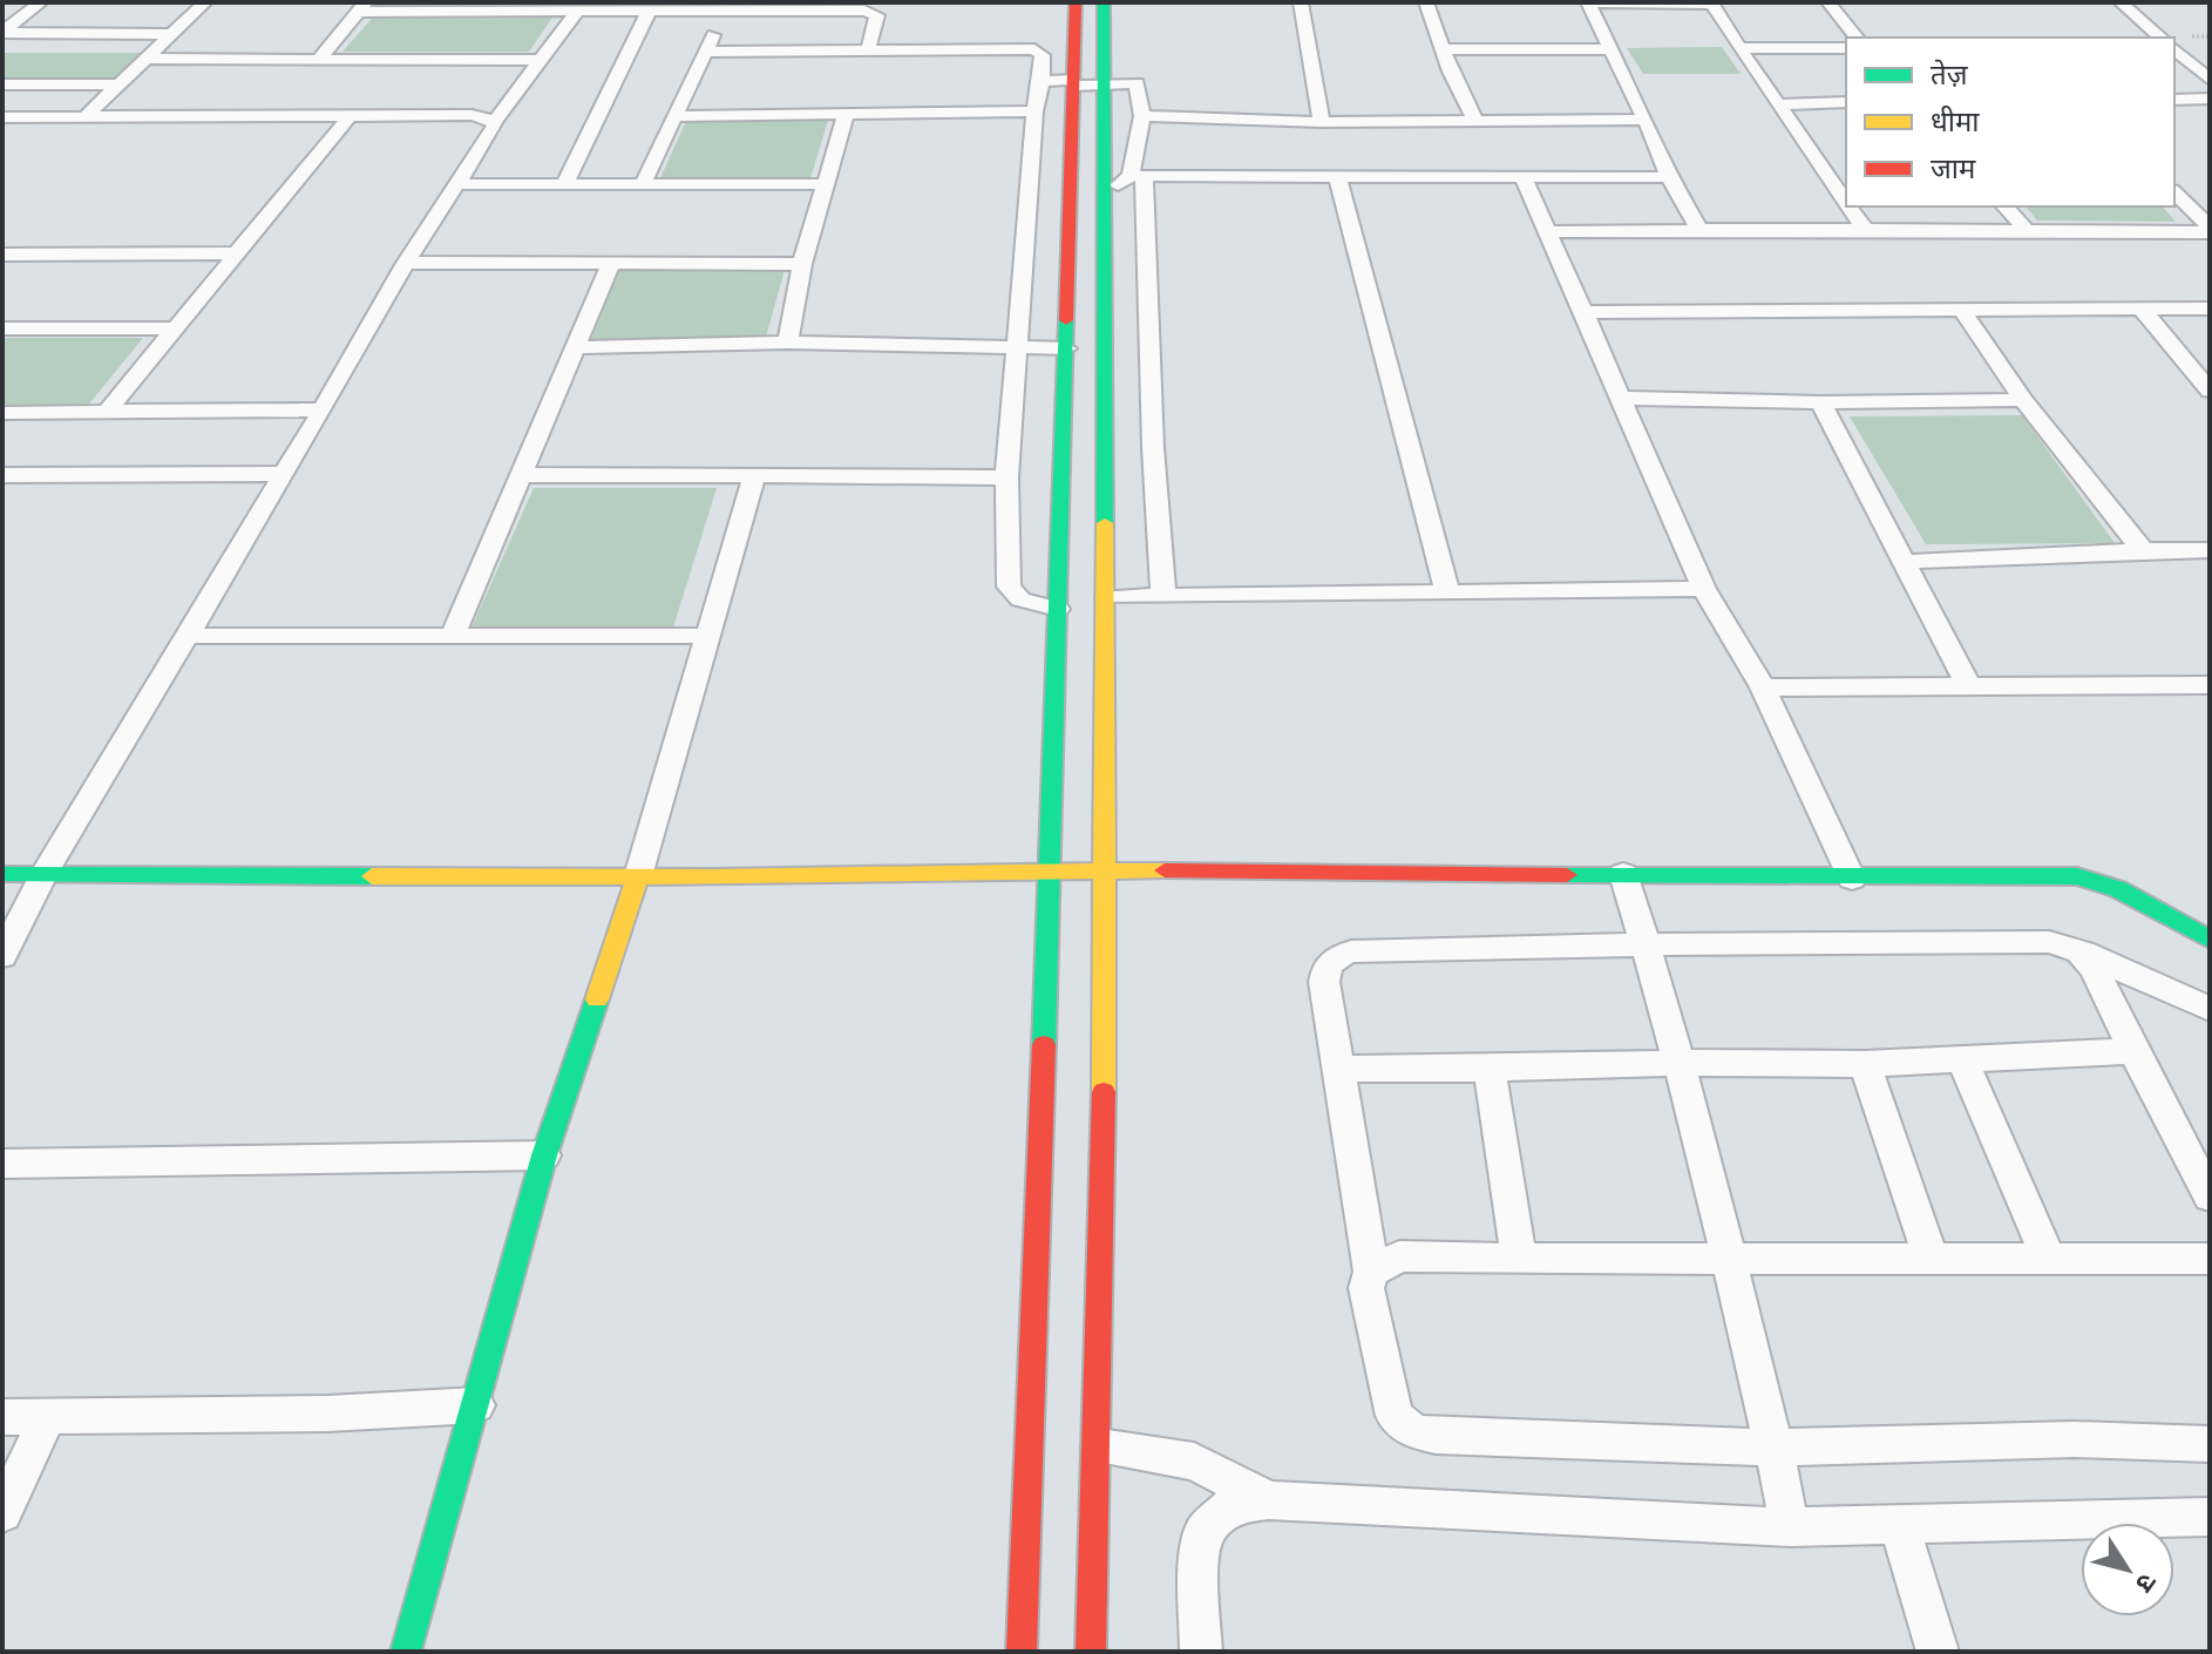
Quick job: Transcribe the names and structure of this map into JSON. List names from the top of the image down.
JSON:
{
  "legend": ["तेज़", "धीमा", "जाम"],
  "north": "bottom right"
}
